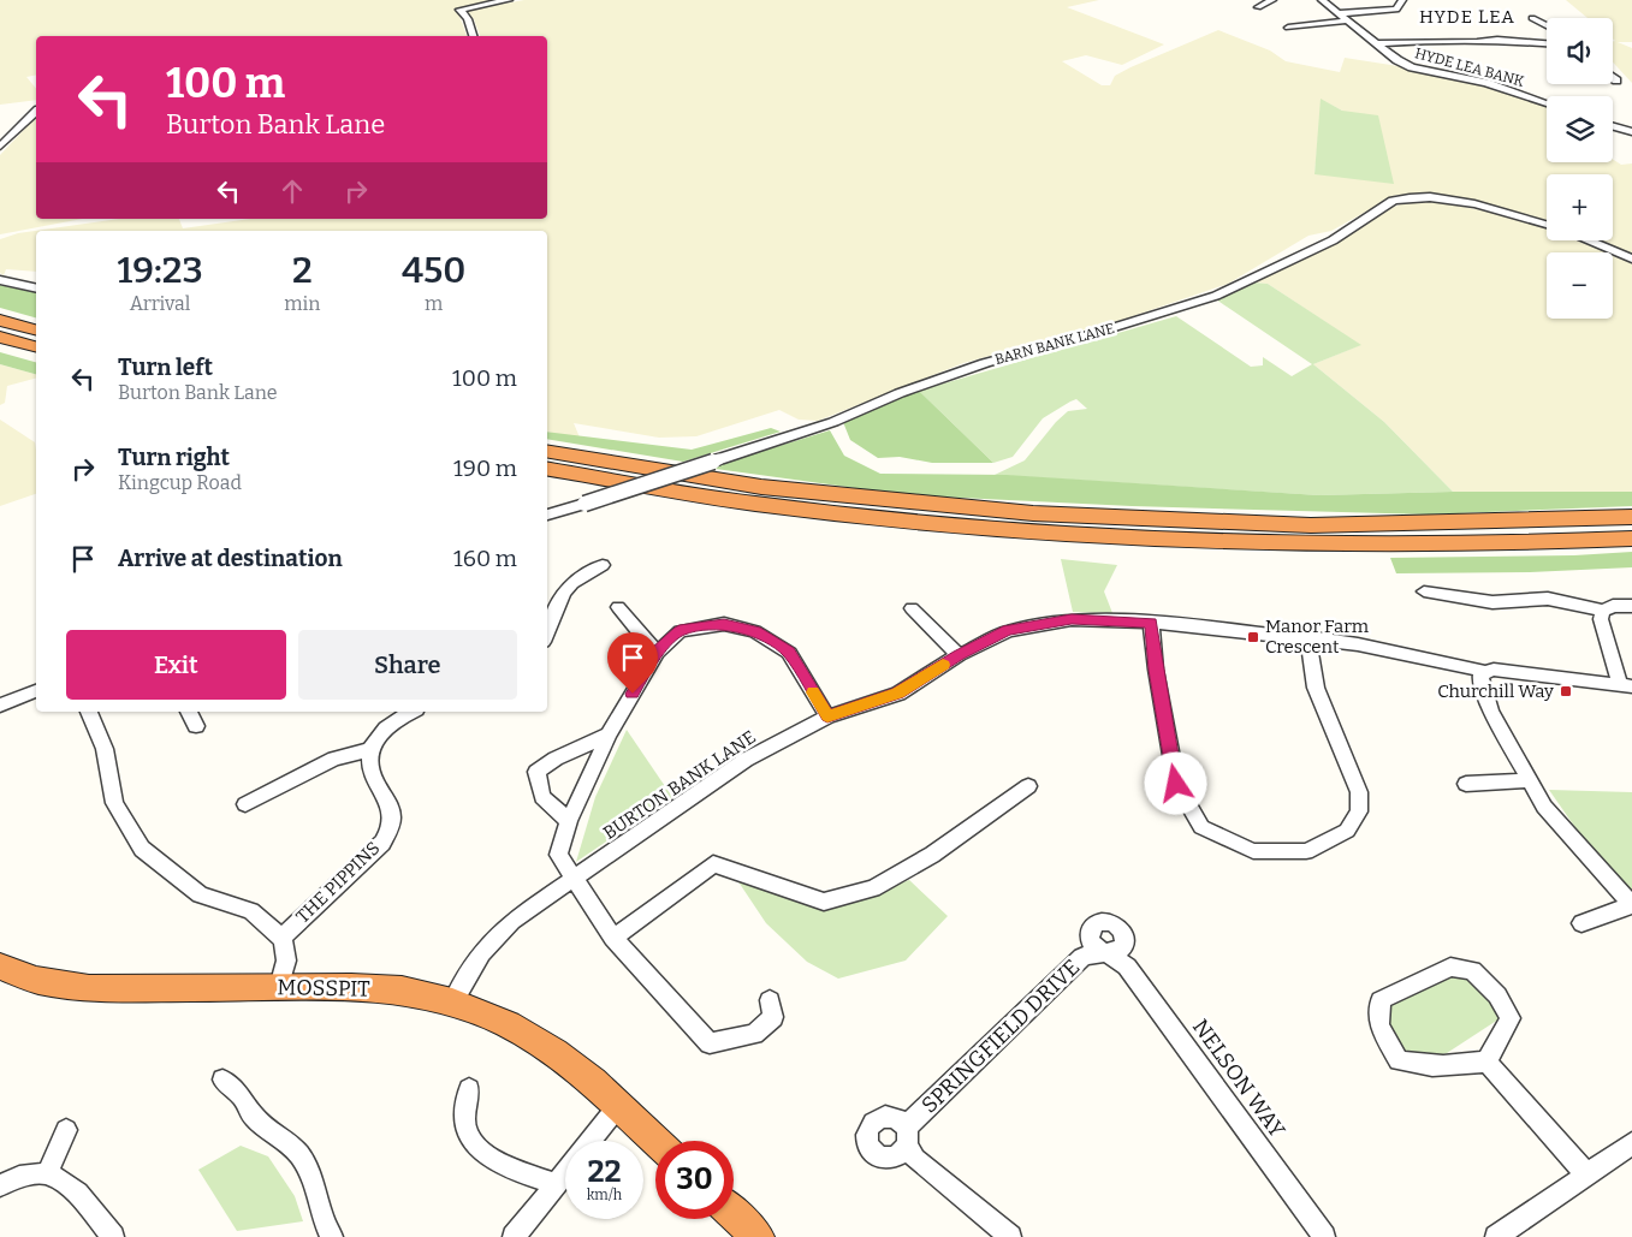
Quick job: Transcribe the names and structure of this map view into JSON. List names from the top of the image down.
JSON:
{
  "streets": {
    "highway": ["MOSSPIT"],
    "street": [
      "HYDE LEA BANK",
      "BARN BANK LANE",
      "BURTON BANK LANE",
      "THE PIPPINS",
      "SPRINGFIELD DRIVE",
      "NELSON WAY"
    ]
  },
  "crossings": [
    ["BURTON BANK LANE", "MOSSPIT"],
    ["SPRINGFIELD DRIVE", "NELSON WAY"]
  ],
  "districts": ["HYDE LEA"],
  "places": {
    "transit": ["Manor Farm Crescent", "Churchill Way"]
  },
  "page": {
    "map_buttons": ["+", "−"],
    "turn": ["100 m", "Burton Bank Lane"],
    "eta": [
      "19:23",
      "Arrival",
      "2",
      "min",
      "450",
      "m"
    ],
    "list": [
      {
        "name": "Turn left",
        "note": "Burton Bank Lane",
        "value": "100 m"
      },
      {
        "name": "Turn right",
        "note": "Kingcup Road",
        "value": "190 m"
      },
      {
        "name": "Arrive at destination",
        "value": "160 m"
      }
    ],
    "buttons": ["Exit", "Share"],
    "speed": "22 km/h",
    "limit": "30"
  }
}
